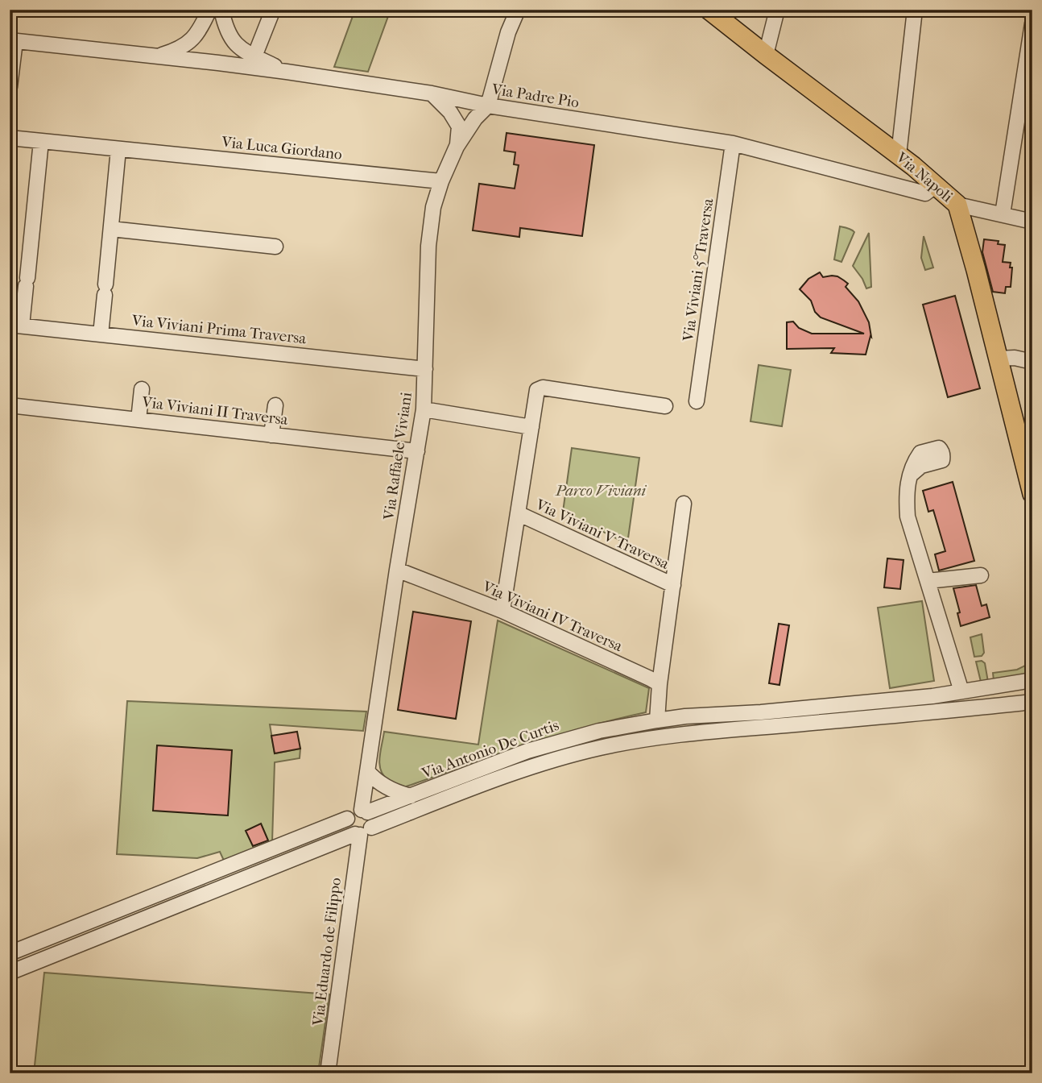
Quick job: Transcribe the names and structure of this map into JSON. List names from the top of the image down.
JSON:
{
  "streets": {
    "main road": ["Via Napoli"],
    "street": [
      "Via Padre Pio",
      "Via Luca Giordano",
      "Via Viviani 5°Traversa",
      "Via Viviani Prima Traversa",
      "Via Viviani II Traversa",
      "Via Raffaele Viviani",
      "Via Viviani V Traversa",
      "Via Viviani IV Traversa",
      "Via Antonio De Curtis",
      "Via Eduardo de Filippo"
    ]
  },
  "crossings": [
    ["Via Padre Pio", "Via Napoli"],
    ["Via Padre Pio", "Via Viviani 5°Traversa"],
    ["Via Padre Pio", "Via Raffaele Viviani"],
    ["Via Luca Giordano", "Via Raffaele Viviani"],
    ["Via Viviani Prima Traversa", "Via Raffaele Viviani"],
    ["Via Viviani II Traversa", "Via Raffaele Viviani"],
    ["Via Raffaele Viviani", "Via Viviani IV Traversa"],
    ["Via Raffaele Viviani", "Via Antonio De Curtis"],
    ["Via Raffaele Viviani", "Via Eduardo de Filippo"],
    ["Via Viviani V Traversa", "Via Viviani IV Traversa"],
    ["Via Antonio De Curtis", "Via Eduardo de Filippo"]
  ],
  "parks": ["Parco Viviani"]
}
